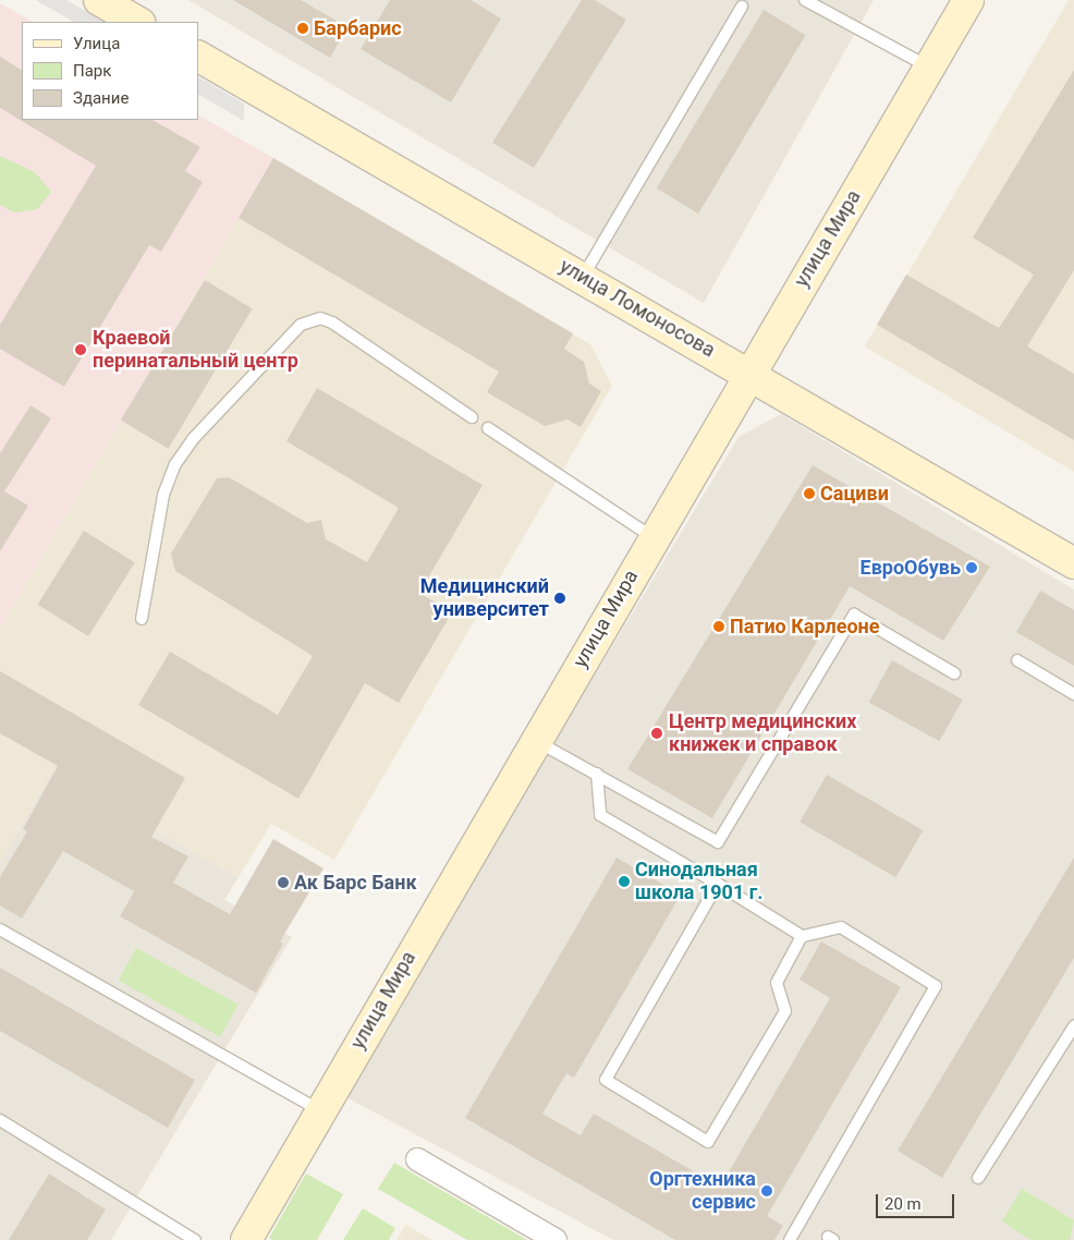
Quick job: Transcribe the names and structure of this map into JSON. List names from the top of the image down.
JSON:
{
  "streets": {
    "main road": ["улица Мира", "улица Ломоносова"]
  },
  "crossings": [
    ["улица Мира", "улица Ломоносова"]
  ],
  "places": [
    "Барбарис",
    "Краевой перинатальный центр",
    "Сациви",
    "ЕвроОбувь",
    "Медицинский университет",
    "Патио Карлеоне",
    "Центр медицинских книжек и справок",
    "Синодальная школа 1901 г.",
    "Ак Барс Банк",
    "Оргтехника сервис"
  ],
  "legend": ["Улица", "Парк", "Здание"],
  "scale_bar": "20 m"
}
